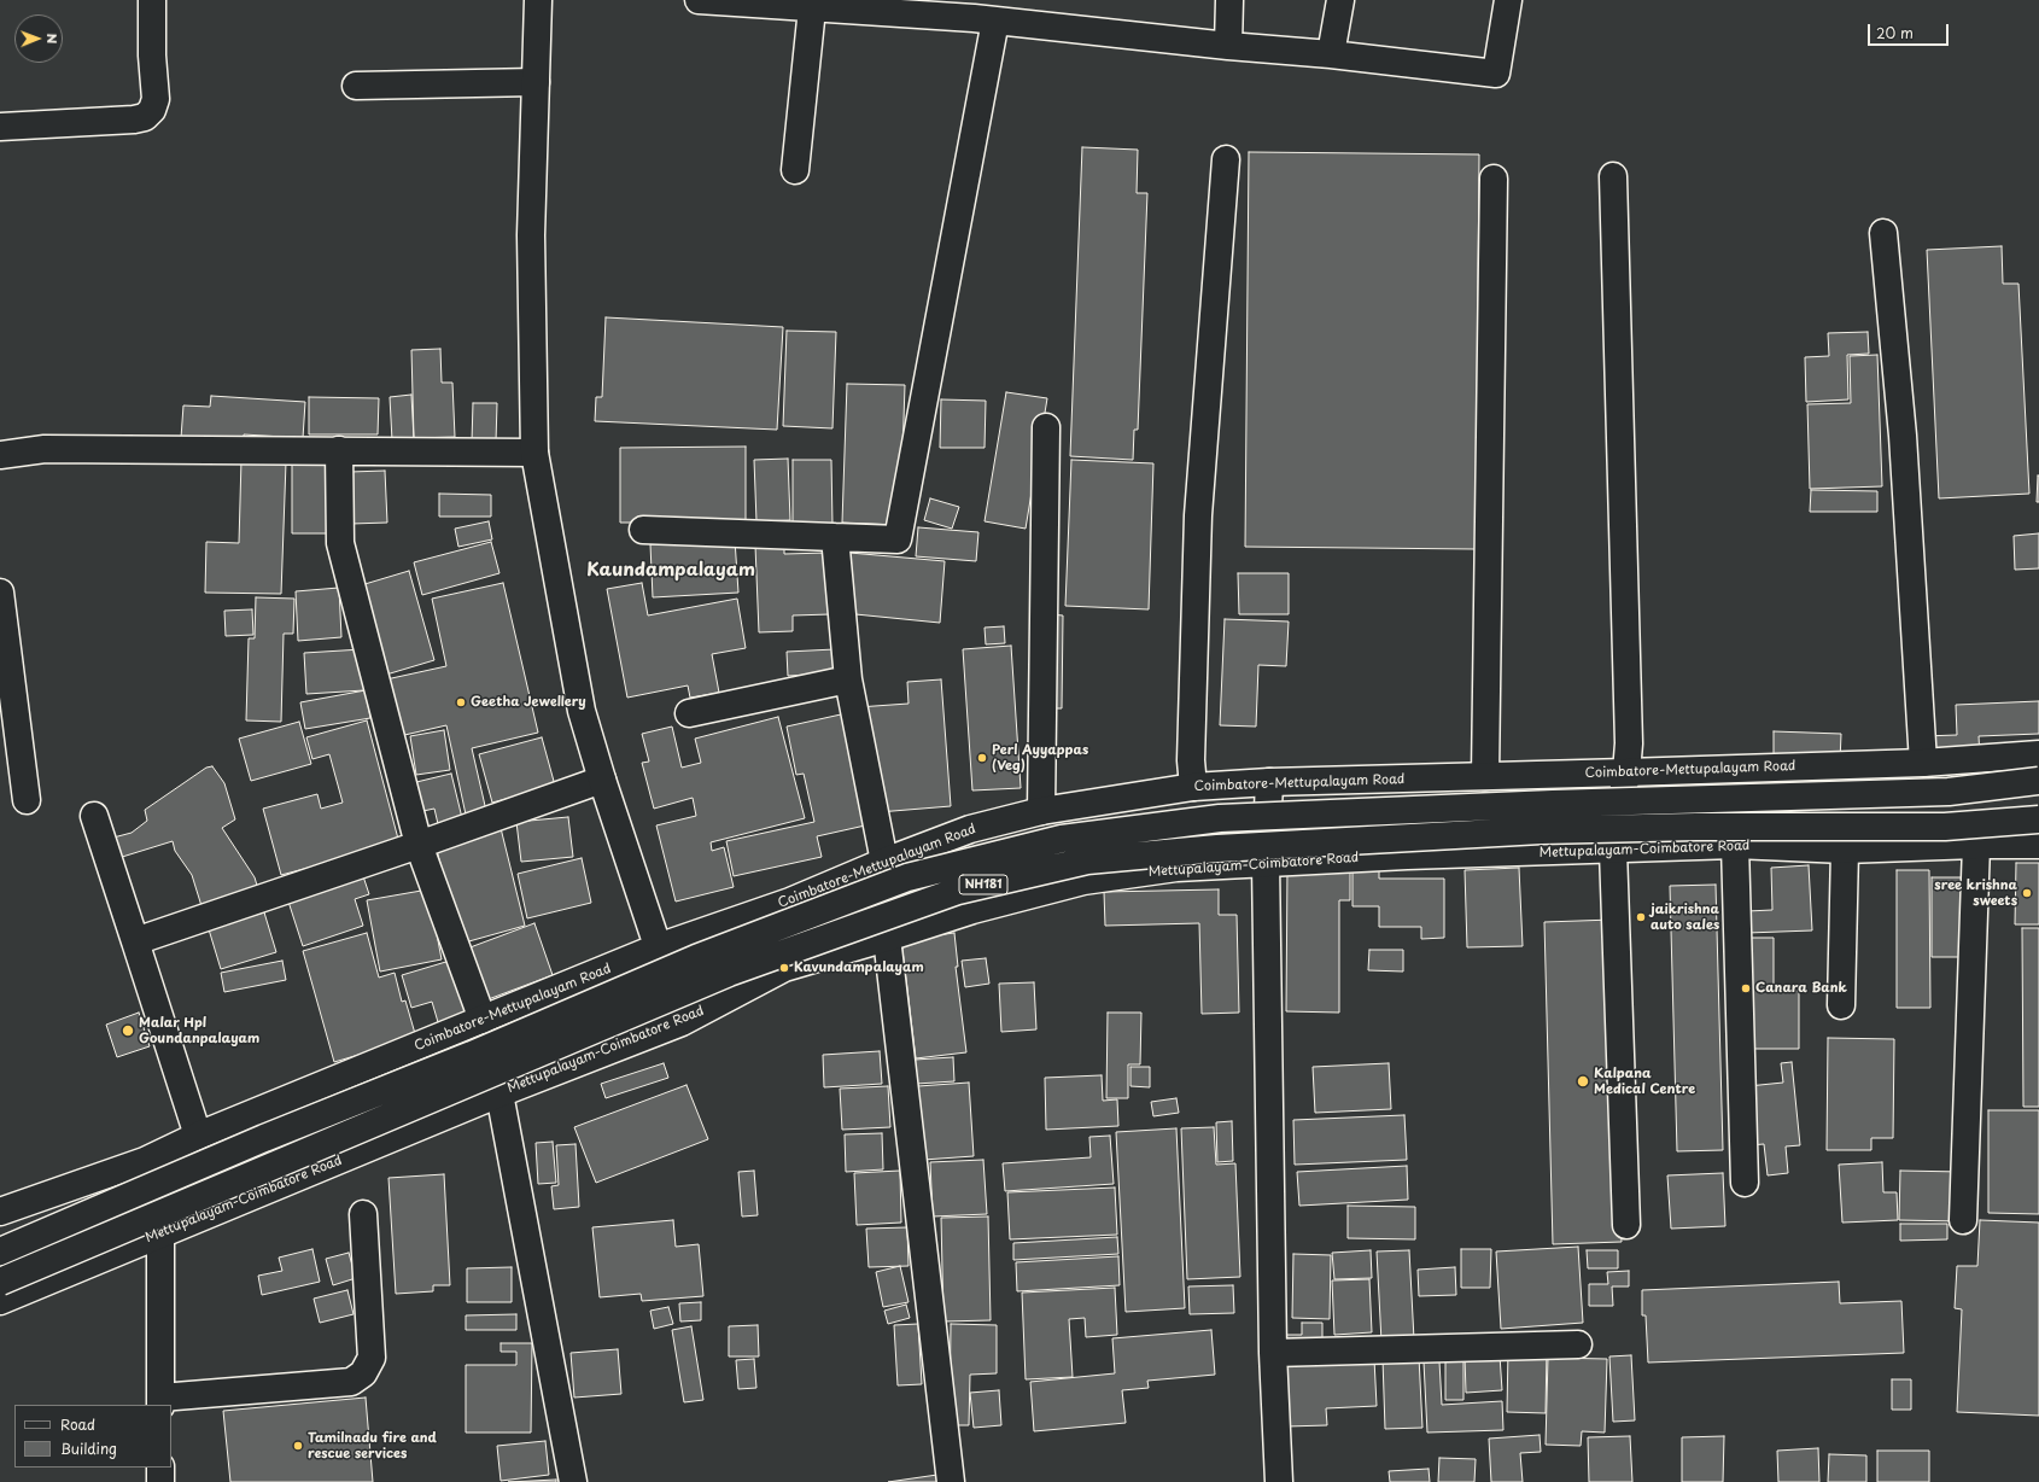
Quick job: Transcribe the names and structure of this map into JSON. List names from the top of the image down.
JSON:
{
  "streets": {
    "main road": ["Coimbatore-Mettupalayam Road", "Mettupalayam-Coimbatore Road", "NH181"]
  },
  "districts": ["Kaundampalayam"],
  "places": [
    "Geetha Jewellery",
    "Perl Ayyappas (Veg)",
    "sree krishna sweets",
    "jaikrishna auto sales",
    "Kavundampalayam",
    "Canara Bank",
    "Malar Hpl Goundanpalayam",
    "Kalpana Medical Centre",
    "Tamilnadu fire and rescue services"
  ],
  "legend": ["Road", "Building"],
  "scale_bar": "20 m",
  "north": "right"
}
